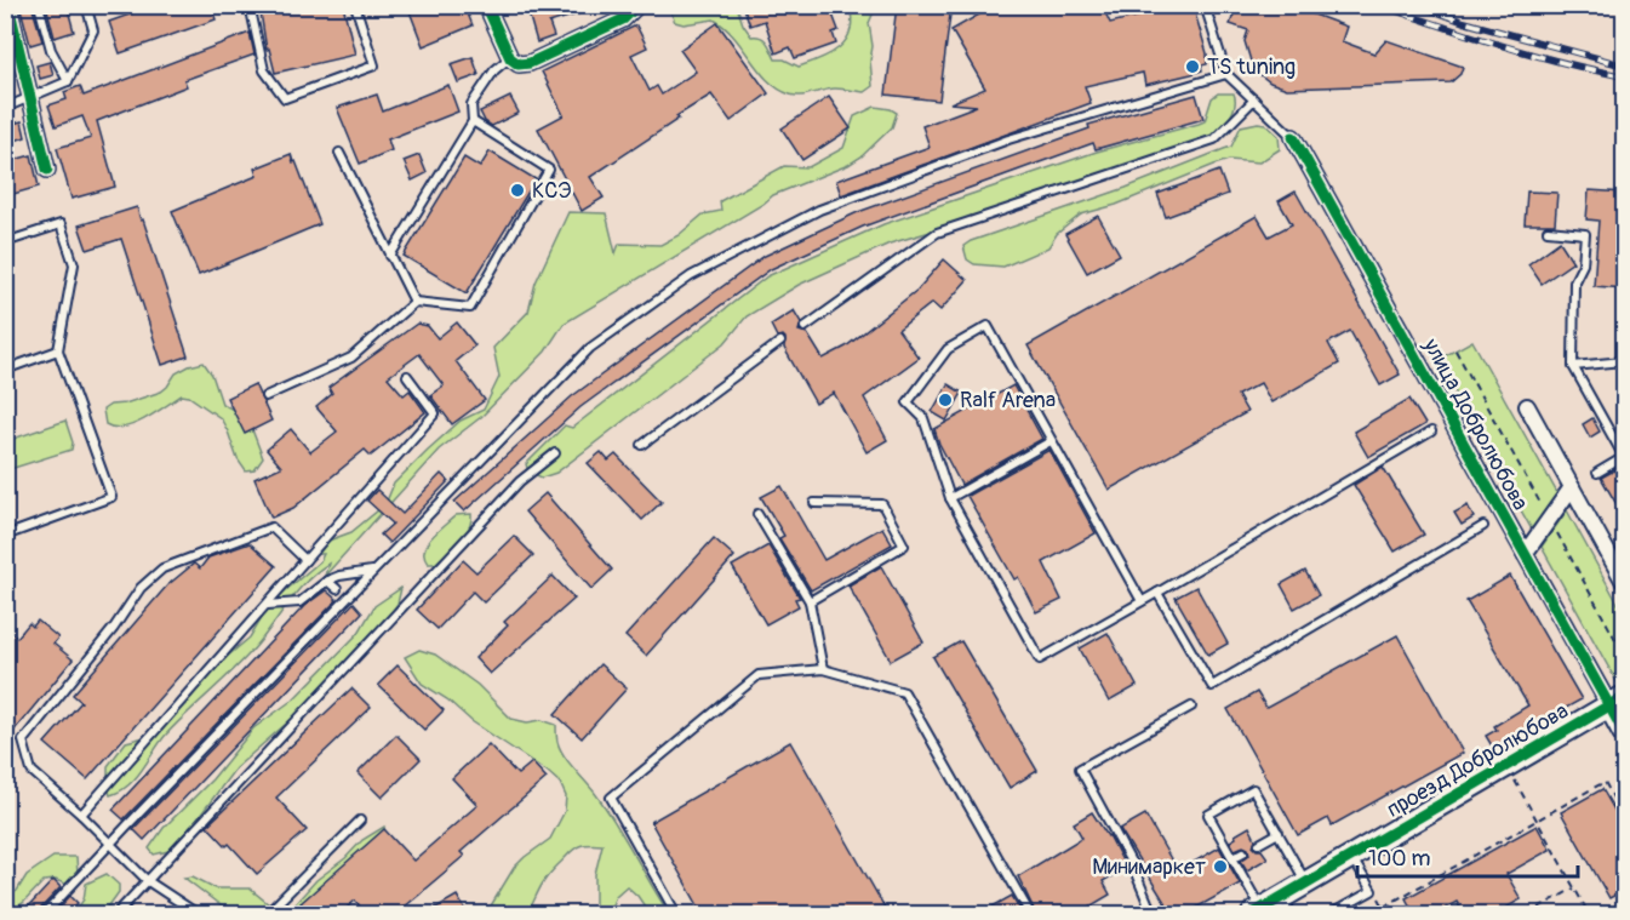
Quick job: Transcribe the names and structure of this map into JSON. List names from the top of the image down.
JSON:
{
  "streets": {
    "street": ["улица Добролюбова", "проезд Добролюбова"]
  },
  "crossings": [
    ["улица Добролюбова", "проезд Добролюбова"]
  ],
  "places": [
    "TS tuning",
    "КСЭ",
    "Ralf Arena",
    "Минимаркет"
  ],
  "scale_bar": "100 m"
}
